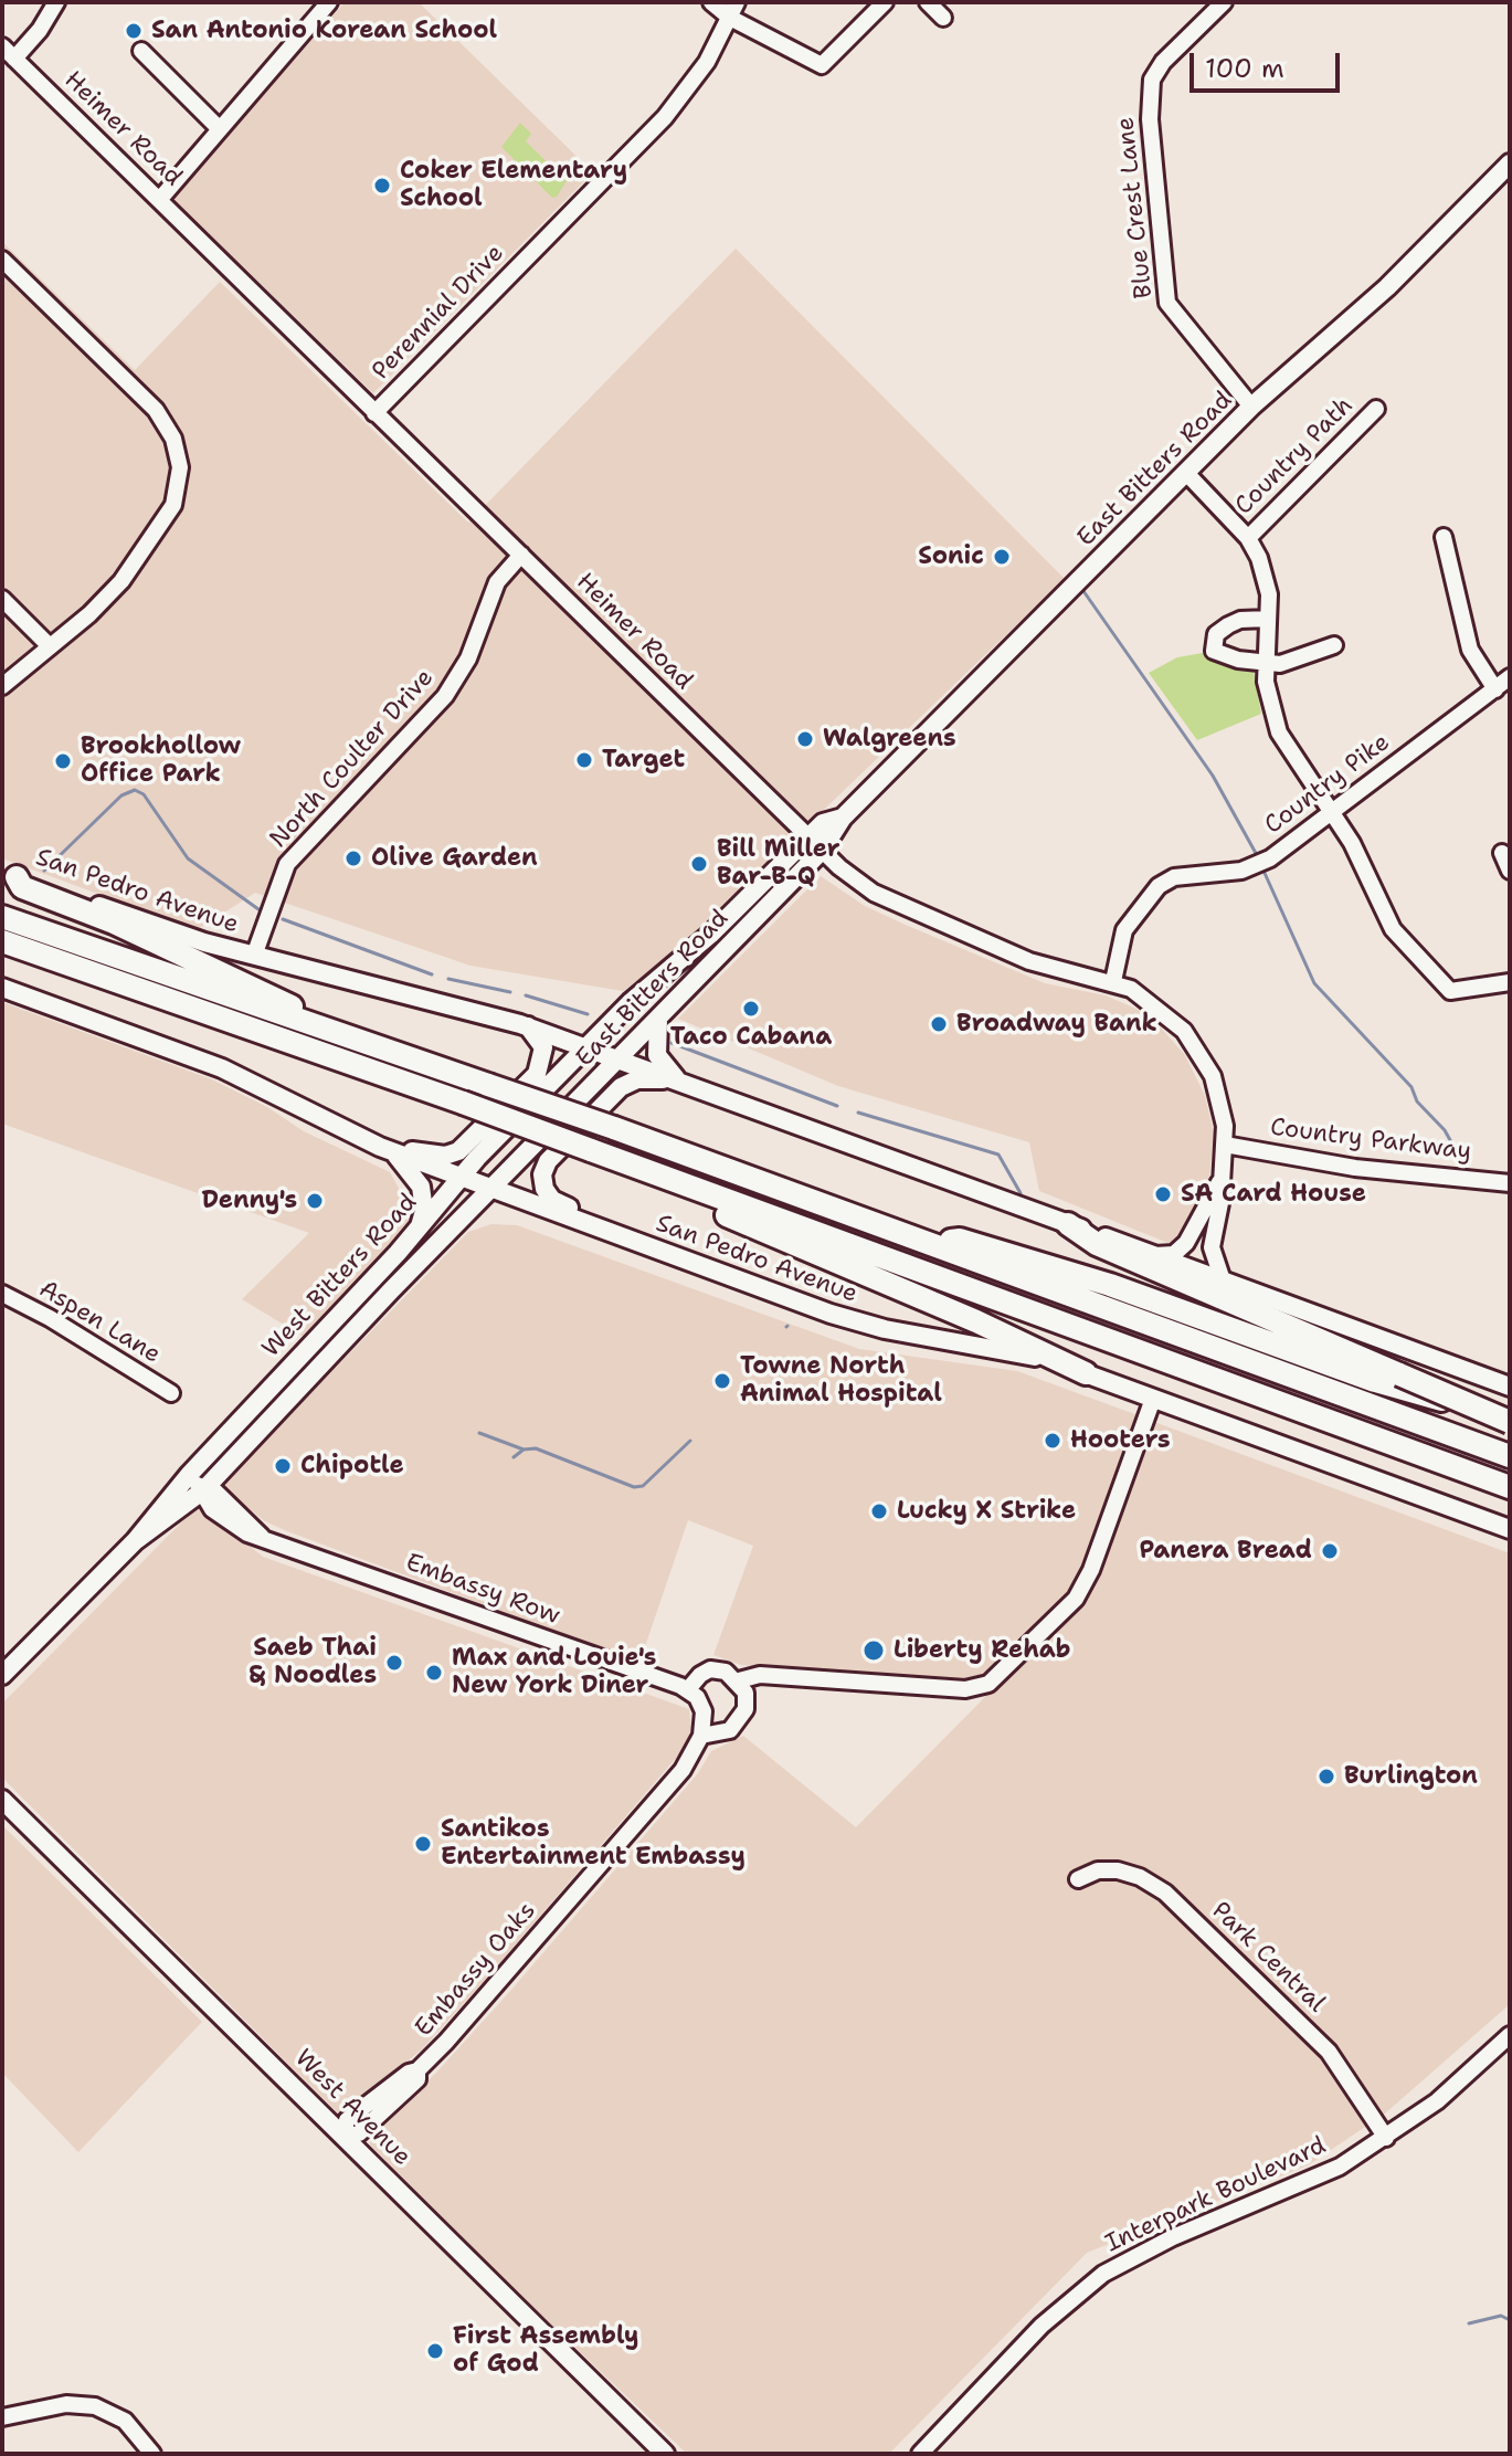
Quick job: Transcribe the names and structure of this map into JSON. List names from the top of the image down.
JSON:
{
  "streets": {
    "main road": [
      "East Bitters Road",
      "San Pedro Avenue",
      "West Bitters Road",
      "West Avenue"
    ],
    "street": [
      "Heimer Road",
      "Blue Crest Lane",
      "Perennial Drive",
      "Country Path",
      "North Coulter Drive",
      "Country Pike",
      "Country Parkway",
      "Aspen Lane",
      "Embassy Row",
      "Park Central",
      "Embassy Oaks",
      "Interpark Boulevard"
    ]
  },
  "crossings": [
    ["Heimer Road", "Perennial Drive"],
    ["Heimer Road", "East Bitters Road"],
    ["Heimer Road", "North Coulter Drive"],
    ["Heimer Road", "Country Pike"],
    ["Heimer Road", "San Pedro Avenue"],
    ["Heimer Road", "Country Parkway"],
    ["Blue Crest Lane", "East Bitters Road"],
    ["East Bitters Road", "San Pedro Avenue"],
    ["East Bitters Road", "West Bitters Road"],
    ["North Coulter Drive", "San Pedro Avenue"],
    ["San Pedro Avenue", "West Bitters Road"],
    ["West Bitters Road", "Embassy Row"],
    ["Park Central", "Interpark Boulevard"],
    ["Embassy Oaks", "West Avenue"]
  ],
  "places": [
    "San Antonio Korean School",
    "Coker Elementary School",
    "Sonic",
    "Walgreens",
    "Target",
    "Brookhollow Office Park",
    "Olive Garden",
    "Bill Miller Bar-B-Q",
    "Taco Cabana",
    "Broadway Bank",
    "SA Card House",
    "Denny's",
    "Towne North Animal Hospital",
    "Hooters",
    "Chipotle",
    "Lucky X Strike",
    "Panera Bread",
    "Liberty Rehab",
    "Saeb Thai & Noodles",
    "Max and Louie's New York Diner",
    "Burlington",
    "Santikos Entertainment Embassy",
    "First Assembly of God"
  ],
  "scale_bar": "100 m"
}
